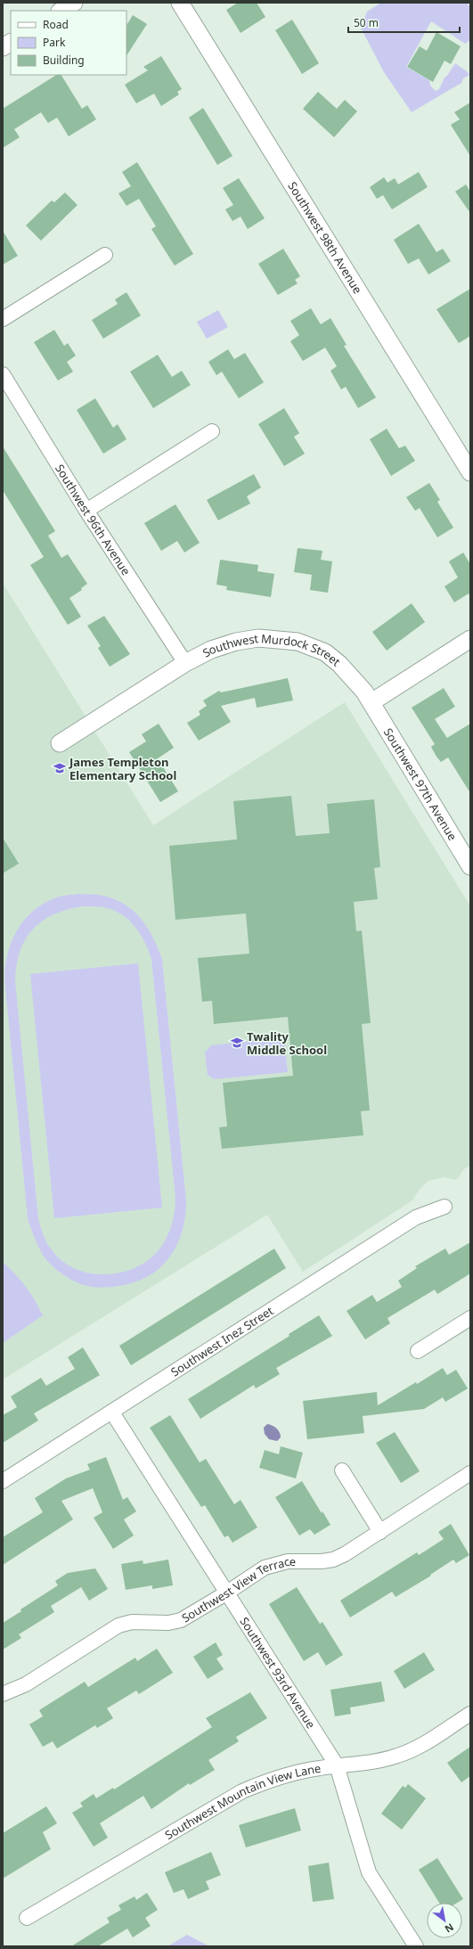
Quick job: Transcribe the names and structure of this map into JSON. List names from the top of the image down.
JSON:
{
  "streets": {
    "street": [
      "Southwest 98th Avenue",
      "Southwest 96th Avenue",
      "Southwest Murdock Street",
      "Southwest 97th Avenue",
      "Southwest Inez Street",
      "Southwest View Terrace",
      "Southwest 93rd Avenue",
      "Southwest Mountain View Lane"
    ]
  },
  "crossings": [
    ["Southwest 96th Avenue", "Southwest Murdock Street"],
    ["Southwest Murdock Street", "Southwest 97th Avenue"],
    ["Southwest Inez Street", "Southwest 93rd Avenue"],
    ["Southwest View Terrace", "Southwest 93rd Avenue"],
    ["Southwest 93rd Avenue", "Southwest Mountain View Lane"]
  ],
  "places": {
    "school or university": ["James Templeton Elementary School", "Twality Middle School"]
  },
  "legend": ["Road", "Park", "Building"],
  "scale_bar": "50 m",
  "north": "bottom right"
}
